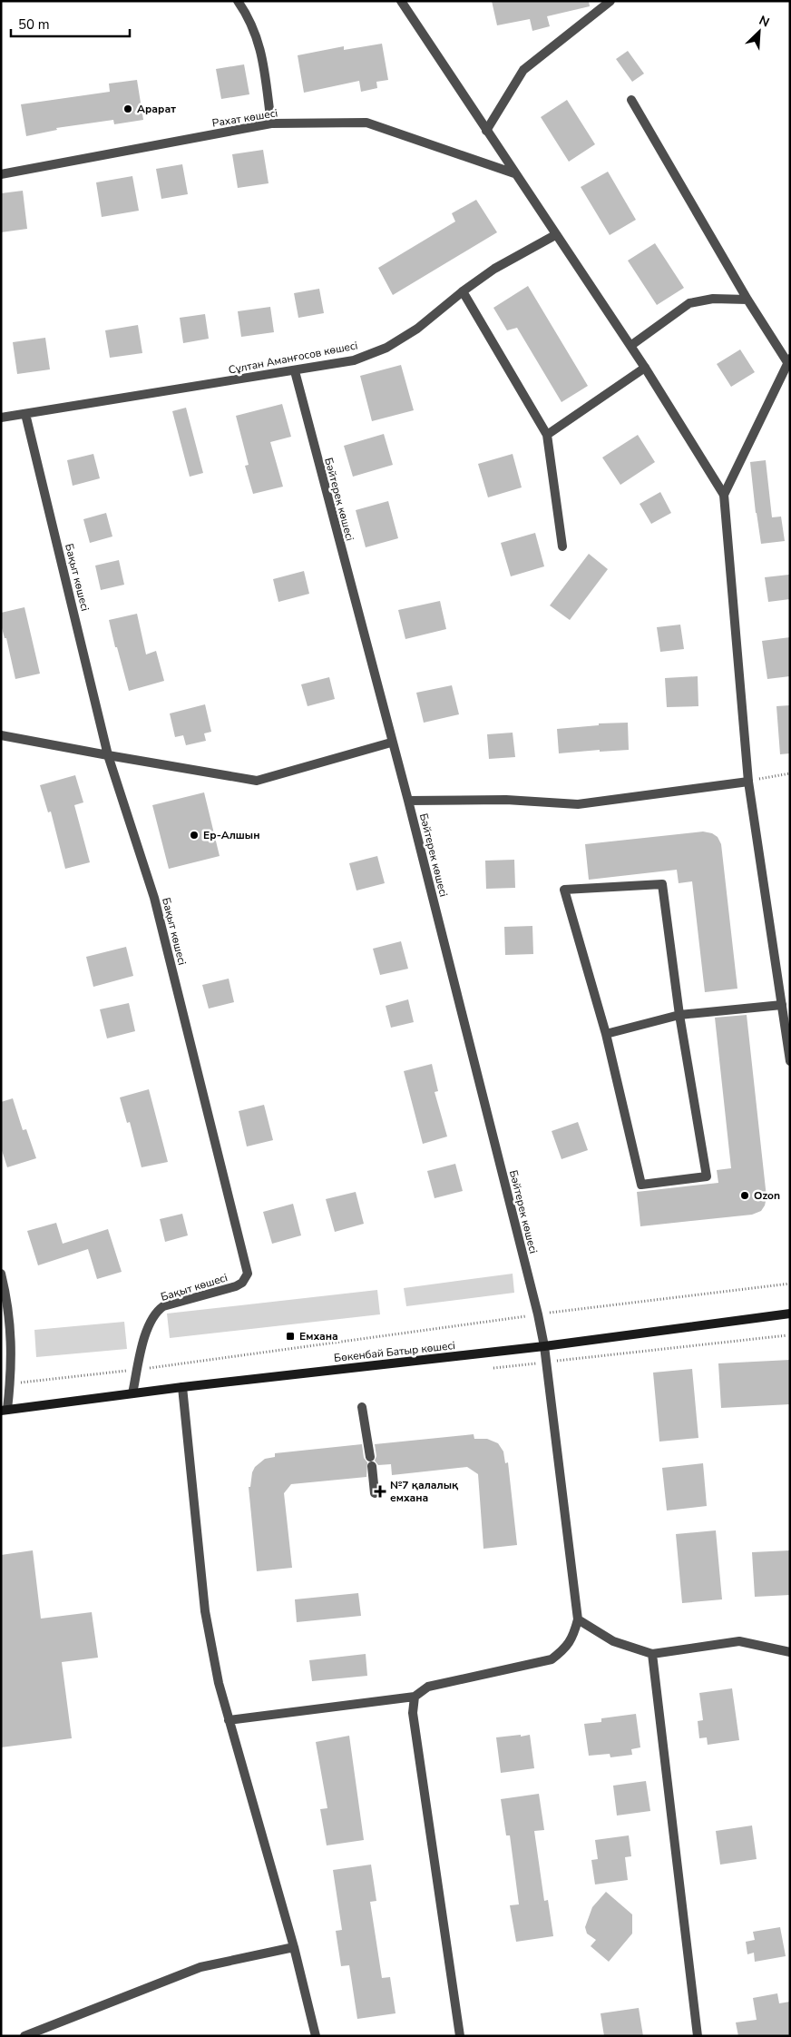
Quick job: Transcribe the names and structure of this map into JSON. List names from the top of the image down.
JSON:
{
  "streets": {
    "main road": ["Бөкенбай Батыр көшесі"],
    "street": [
      "Рахат көшесі",
      "Сұлтан Аманғосов көшесі",
      "Бәйтерек көшесі",
      "Бақыт көшесі"
    ]
  },
  "crossings": [
    ["Сұлтан Аманғосов көшесі", "Бәйтерек көшесі"],
    ["Сұлтан Аманғосов көшесі", "Бақыт көшесі"],
    ["Бәйтерек көшесі", "Бөкенбай Батыр көшесі"],
    ["Бақыт көшесі", "Бөкенбай Батыр көшесі"]
  ],
  "places": {
    "other": ["Арарат", "Ер-Алшын", "Ozon"],
    "transit": ["Емхана"],
    "health": ["№7 қалалық емхана"]
  },
  "scale_bar": "50 m",
  "north": "top right"
}
